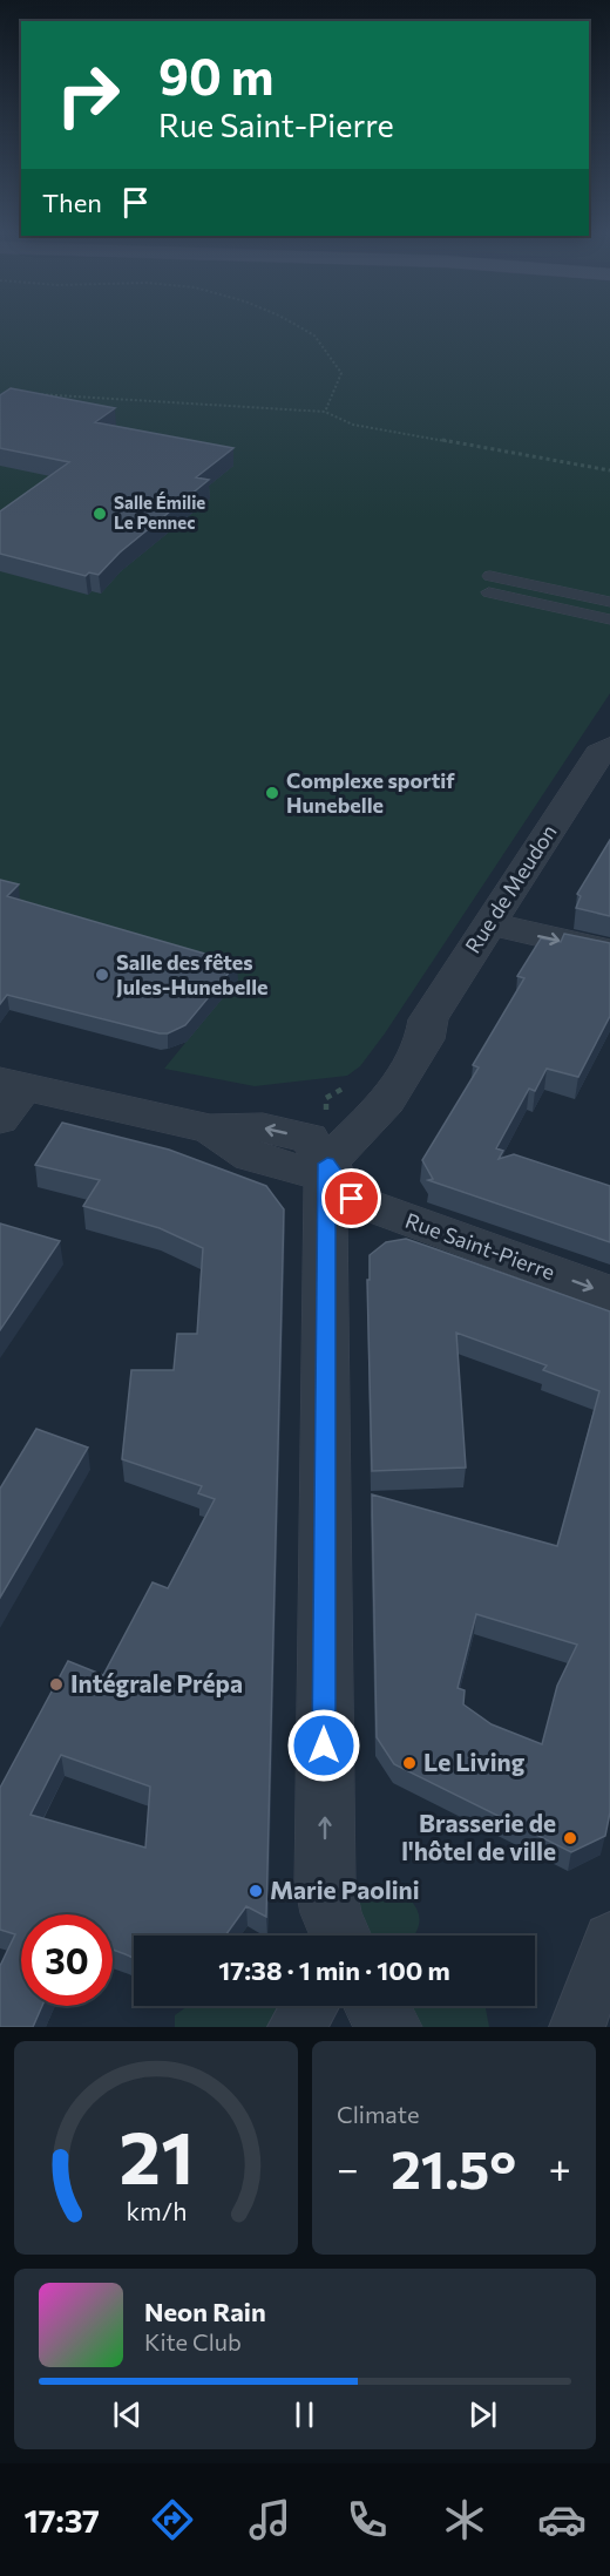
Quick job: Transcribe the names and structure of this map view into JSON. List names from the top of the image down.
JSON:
{
  "streets": {
    "street": ["Rue de Meudon", "Rue Saint-Pierre"]
  },
  "crossings": [
    ["Rue de Meudon", "Rue Saint-Pierre"]
  ],
  "one_way": ["Rue Saint-Pierre"],
  "places": [
    "Salle Émilie Le Pennec",
    "Complexe sportif Hunebelle",
    "Salle des fêtes Jules-Hunebelle",
    "Intégrale Prépa",
    "Le Living",
    "Brasserie de l'hôtel de ville",
    "Marie Paolini"
  ],
  "page": {
    "turn": ["90 m", "Rue Saint-Pierre"],
    "then": "Then",
    "limit": "30",
    "trip": "17:38 · 1 min · 100 m",
    "tile": "Climate",
    "heat": ["−", "21.5°", "+"],
    "song": ["Neon Rain", "Kite Club"],
    "tabs": "17:37",
    "gauge": ["21", "km/h"]
  }
}
